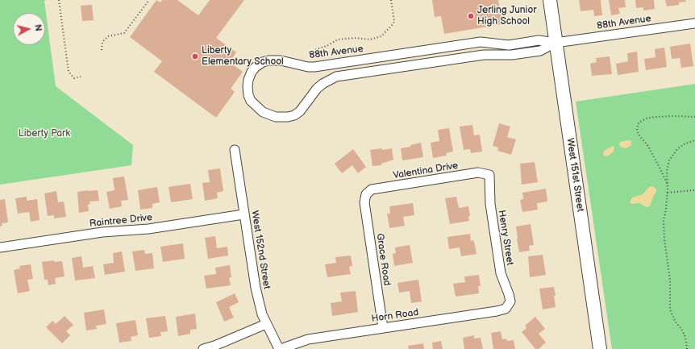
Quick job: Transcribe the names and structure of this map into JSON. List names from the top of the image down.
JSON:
{
  "streets": {
    "street": [
      "88th Avenue",
      "Valentina Drive",
      "West 151st Street",
      "Raintree Drive",
      "Henry Street",
      "West 152nd Street",
      "Grace Road",
      "Horn Road"
    ]
  },
  "crossings": [
    ["88th Avenue", "West 151st Street"],
    ["Valentina Drive", "Henry Street"],
    ["Valentina Drive", "Grace Road"],
    ["Raintree Drive", "West 152nd Street"],
    ["Henry Street", "Horn Road"],
    ["West 152nd Street", "Horn Road"],
    ["Grace Road", "Horn Road"]
  ],
  "parks": ["Liberty Park"],
  "places": ["Jerling Junior High School", "Liberty Elementary School"],
  "north": "right"
}
